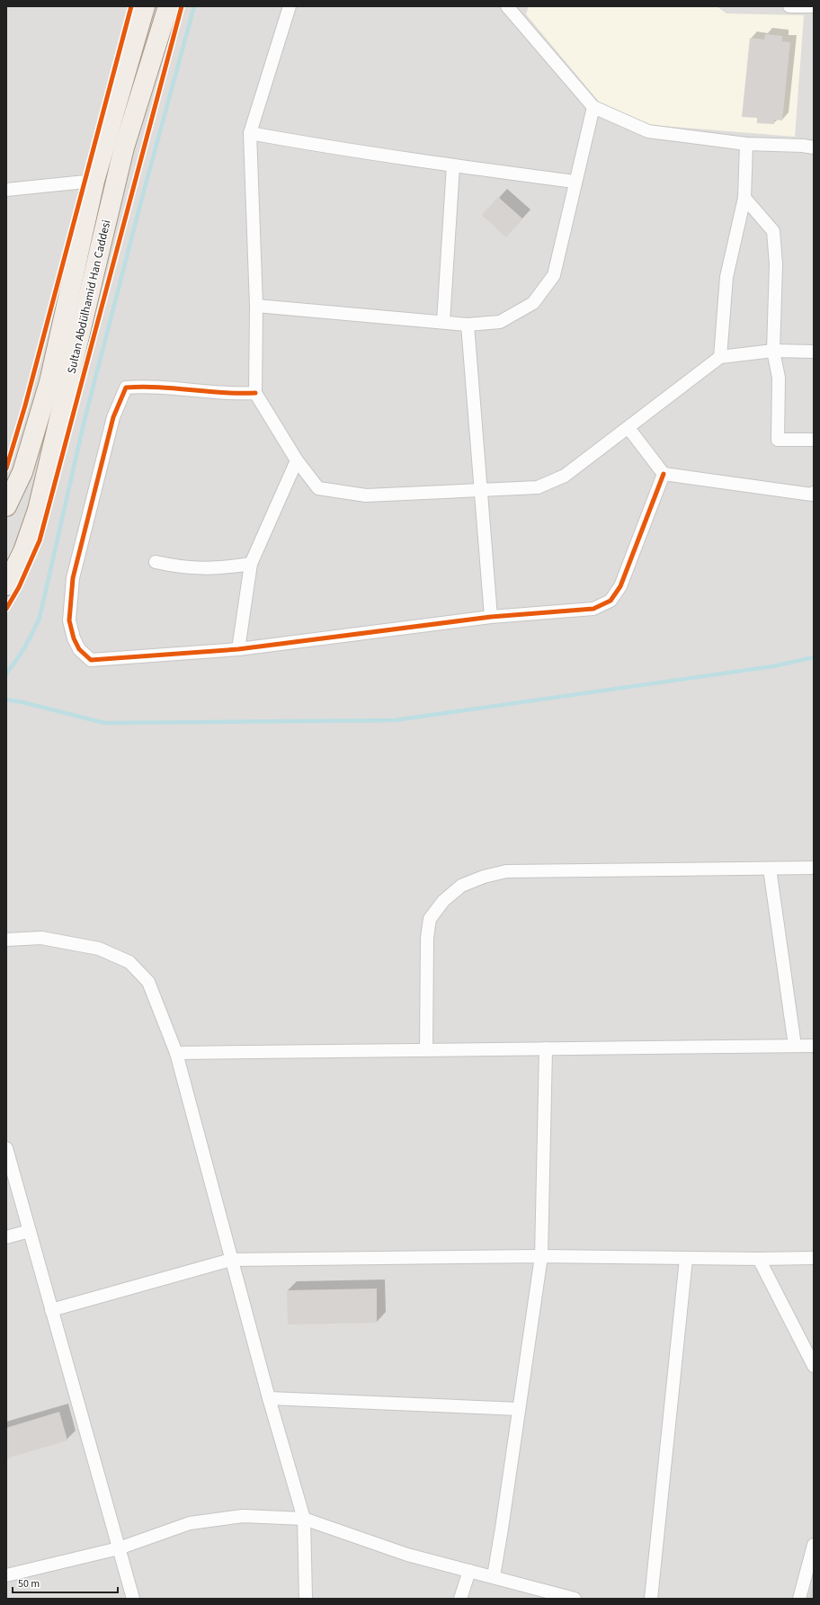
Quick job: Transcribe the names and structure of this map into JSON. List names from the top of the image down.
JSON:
{
  "streets": {
    "main road": ["Sultan Abdülhamid Han Caddesi"]
  },
  "scale_bar": "50 m"
}
